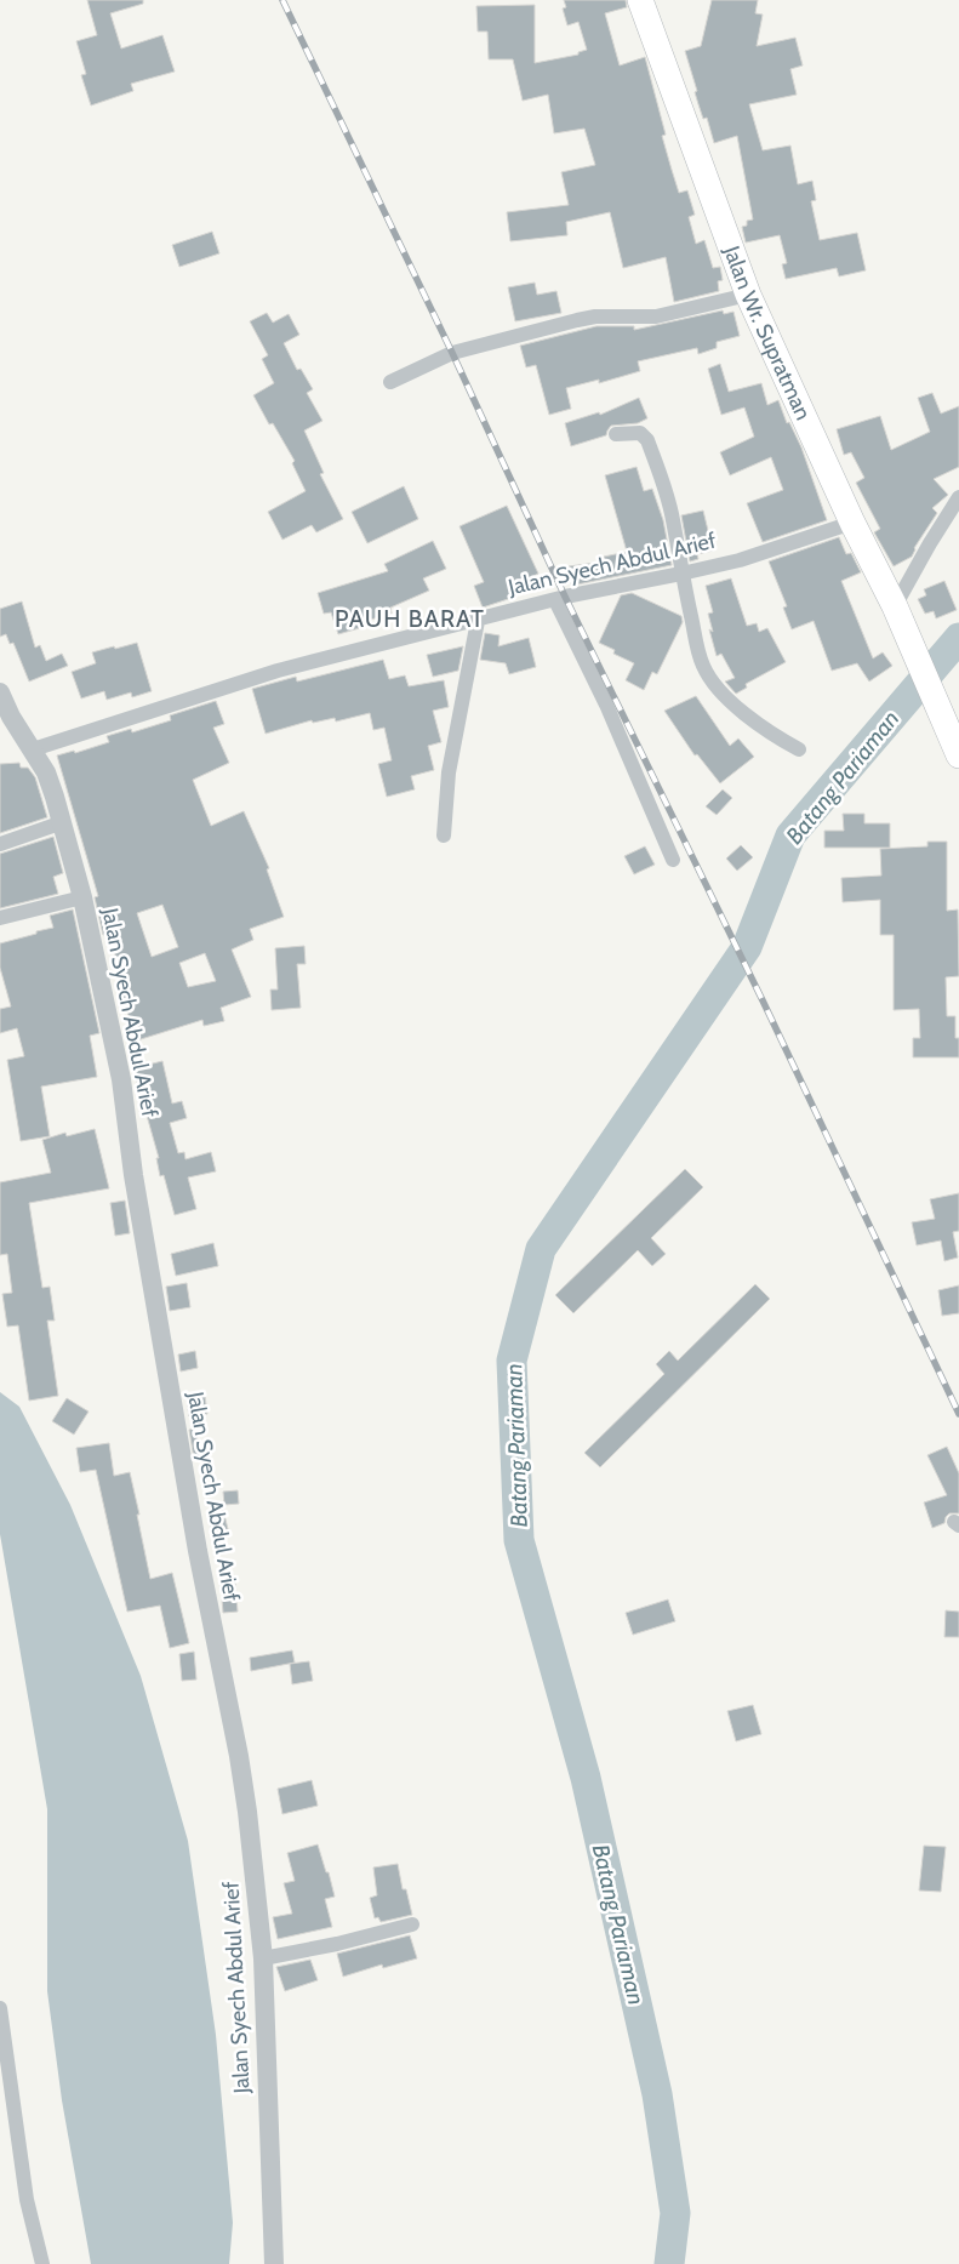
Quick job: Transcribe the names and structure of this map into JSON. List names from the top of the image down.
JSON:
{
  "streets": {
    "main road": ["Jalan Wr. Supratman"],
    "street": ["Jalan Syech Abdul Arief"]
  },
  "crossings": [
    ["Jalan Wr. Supratman", "Jalan Syech Abdul Arief"]
  ],
  "districts": ["PAUH BARAT"],
  "water": ["Batang Pariaman"]
}
